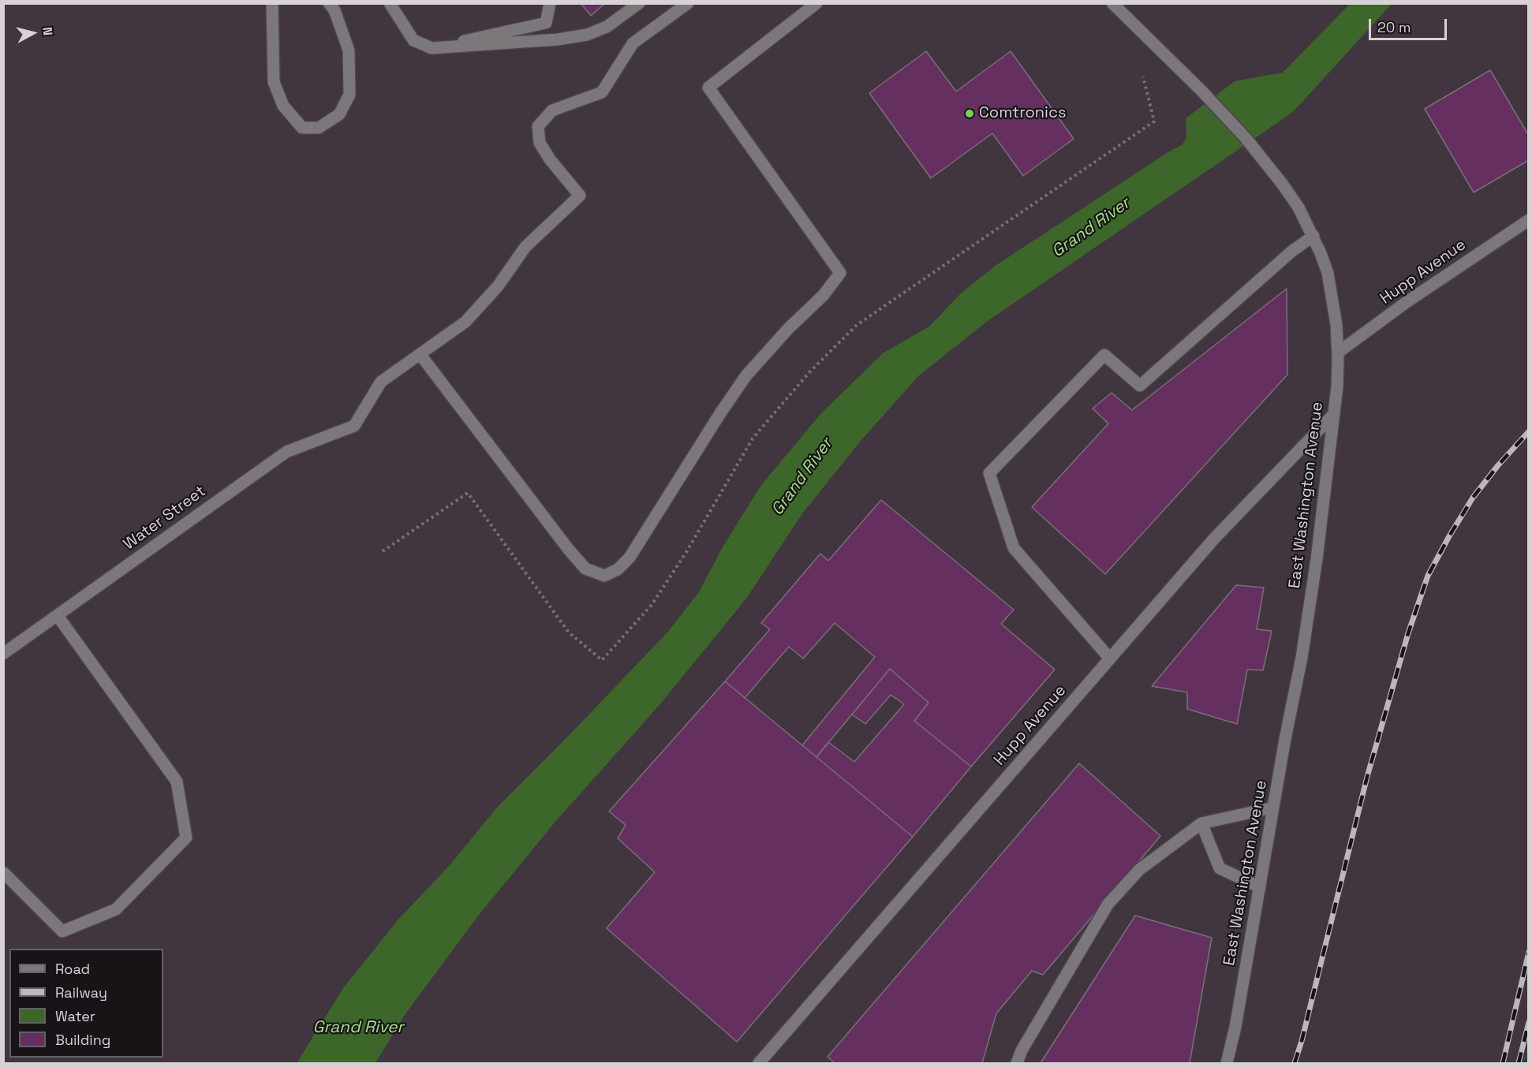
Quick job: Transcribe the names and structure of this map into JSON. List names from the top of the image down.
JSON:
{
  "streets": {
    "street": ["Hupp Avenue", "East Washington Avenue", "Water Street"]
  },
  "crossings": [
    ["Hupp Avenue", "East Washington Avenue"]
  ],
  "water": ["Grand River"],
  "places": ["Comtronics"],
  "legend": [
    "Road",
    "Railway",
    "Water",
    "Building"
  ],
  "scale_bar": "20 m",
  "north": "right"
}
